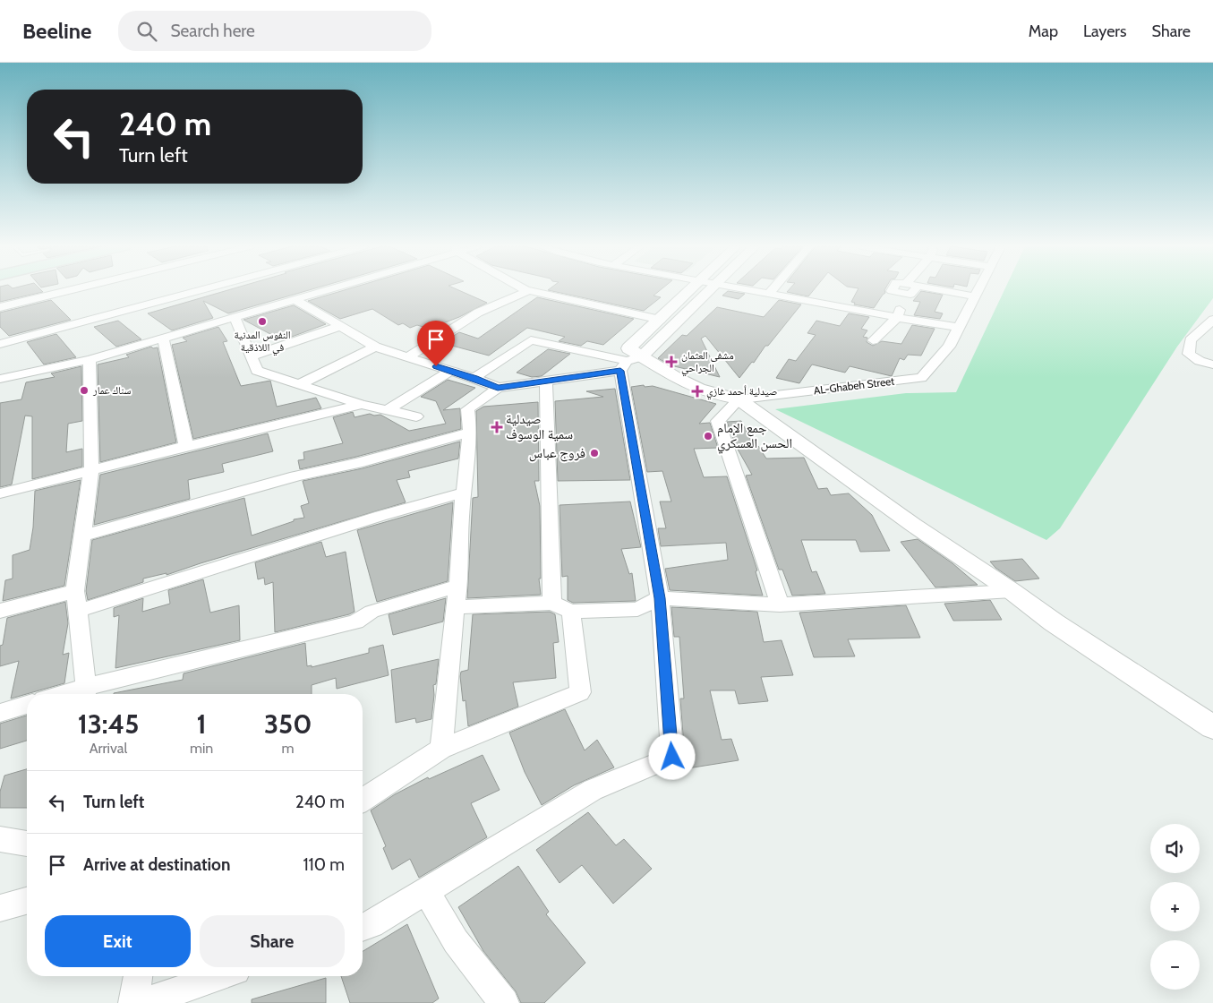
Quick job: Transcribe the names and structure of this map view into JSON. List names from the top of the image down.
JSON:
{
  "streets": {
    "street": ["AL-Ghabeh Street"]
  },
  "places": {
    "other": [
      "النفوس المدنية في اللاذقية",
      "سناك عمار",
      "جمع الإمام الحسن العسكري",
      "فروج عباس"
    ],
    "health": ["مشفى العثمان الجراحي", "صيدلية أحمد غازي", "صيدلية سمية الوسوف"]
  },
  "page": {
    "header": "Beeline",
    "search": "Search here",
    "nav": ["Map", "Layers", "Share"],
    "turn": ["240 m", "Turn left"],
    "eta": [
      "13:45",
      "Arrival",
      "1",
      "min",
      "350",
      "m"
    ],
    "list": [
      {
        "name": "Turn left",
        "value": "240 m"
      },
      {
        "name": "Arrive at destination",
        "value": "110 m"
      }
    ],
    "map_buttons": ["+", "−"],
    "buttons": ["Exit", "Share"]
  }
}
